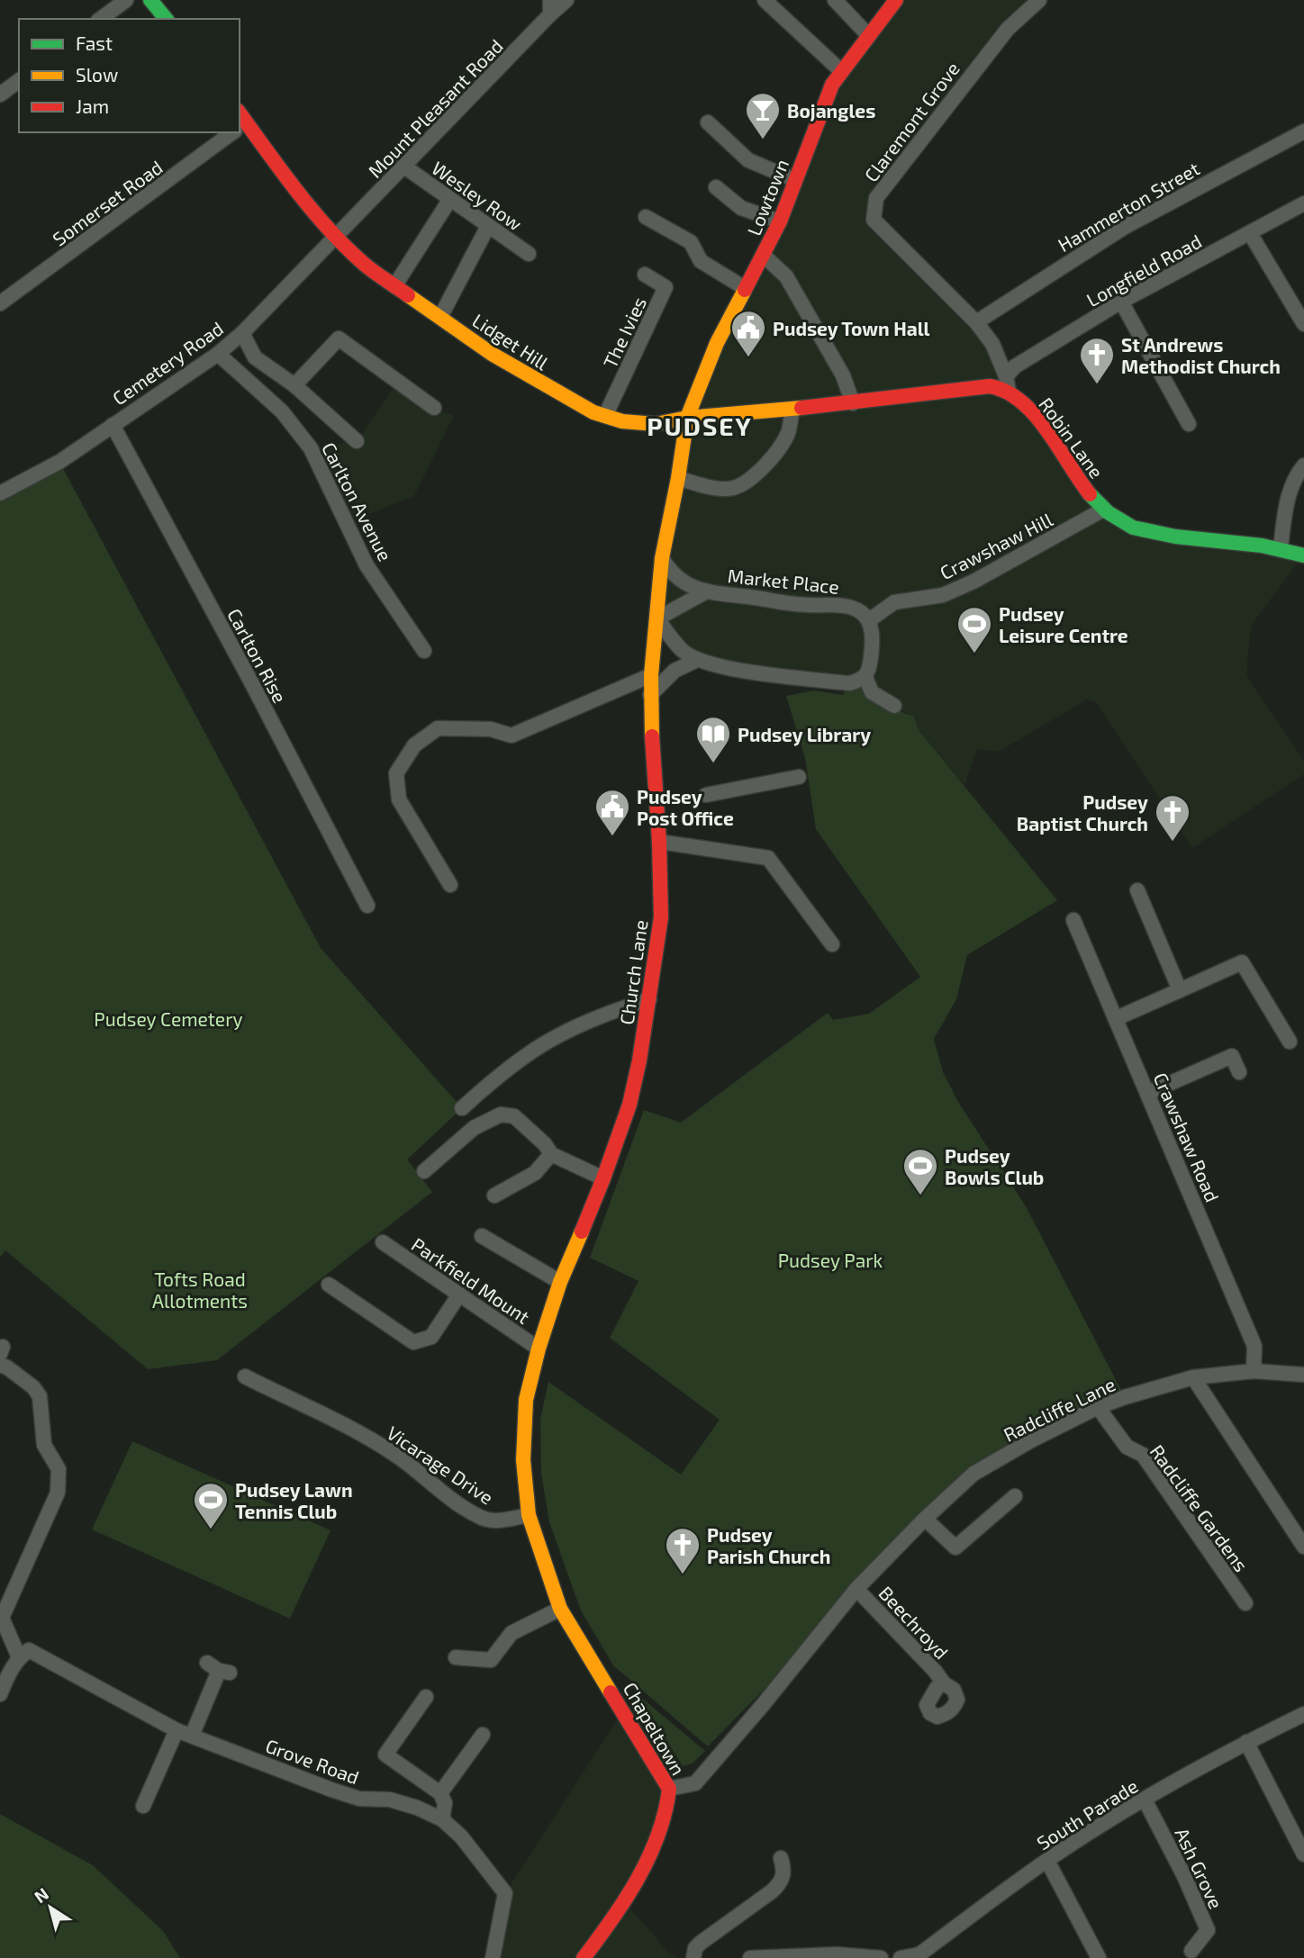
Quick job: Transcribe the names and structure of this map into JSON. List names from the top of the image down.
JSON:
{
  "streets": {
    "main road": [
      "Lowtown",
      "Lidget Hill",
      "Robin Lane",
      "Church Lane",
      "Chapeltown"
    ],
    "street": [
      "Mount Pleasant Road",
      "Claremont Grove",
      "Wesley Row",
      "Somerset Road",
      "Hammerton Street",
      "Longfield Road",
      "The Ivies",
      "Cemetery Road",
      "Carlton Avenue",
      "Crawshaw Hill",
      "Market Place",
      "Carlton Rise",
      "Crawshaw Road",
      "Parkfield Mount",
      "Radcliffe Lane",
      "Vicarage Drive",
      "Radcliffe Gardens",
      "Beechroyd",
      "Grove Road",
      "South Parade",
      "Ash Grove"
    ]
  },
  "crossings": [
    ["Mount Pleasant Road", "Wesley Row"],
    ["Mount Pleasant Road", "Lidget Hill"],
    ["Mount Pleasant Road", "Cemetery Road"],
    ["Claremont Grove", "Hammerton Street"],
    ["Claremont Grove", "Longfield Road"],
    ["Claremont Grove", "Robin Lane"],
    ["Lowtown", "Lidget Hill"],
    ["Lowtown", "Church Lane"],
    ["Longfield Road", "Robin Lane"],
    ["The Ivies", "Lidget Hill"],
    ["Lidget Hill", "Cemetery Road"],
    ["Lidget Hill", "Church Lane"],
    ["Cemetery Road", "Carlton Avenue"],
    ["Cemetery Road", "Carlton Rise"],
    ["Robin Lane", "Crawshaw Hill"],
    ["Crawshaw Hill", "Market Place"],
    ["Market Place", "Church Lane"],
    ["Church Lane", "Parkfield Mount"],
    ["Church Lane", "Vicarage Drive"],
    ["Church Lane", "Chapeltown"],
    ["Crawshaw Road", "Radcliffe Lane"],
    ["Radcliffe Lane", "Radcliffe Gardens"],
    ["Radcliffe Lane", "Beechroyd"],
    ["Radcliffe Lane", "Chapeltown"],
    ["Vicarage Drive", "Chapeltown"],
    ["South Parade", "Ash Grove"]
  ],
  "districts": ["PUDSEY"],
  "parks": ["Pudsey Cemetery", "Pudsey Park", "Tofts Road Allotments"],
  "places": {
    "bar": ["Bojangles"],
    "public building": ["Pudsey Town Hall", "Pudsey Post Office"],
    "church": ["St Andrews Methodist Church", "Pudsey Baptist Church", "Pudsey Parish Church"],
    "sports": ["Pudsey Leisure Centre", "Pudsey Bowls Club", "Pudsey Lawn Tennis Club"],
    "library": ["Pudsey Library"]
  },
  "legend": ["Fast", "Slow", "Jam"],
  "north": "top left"
}
